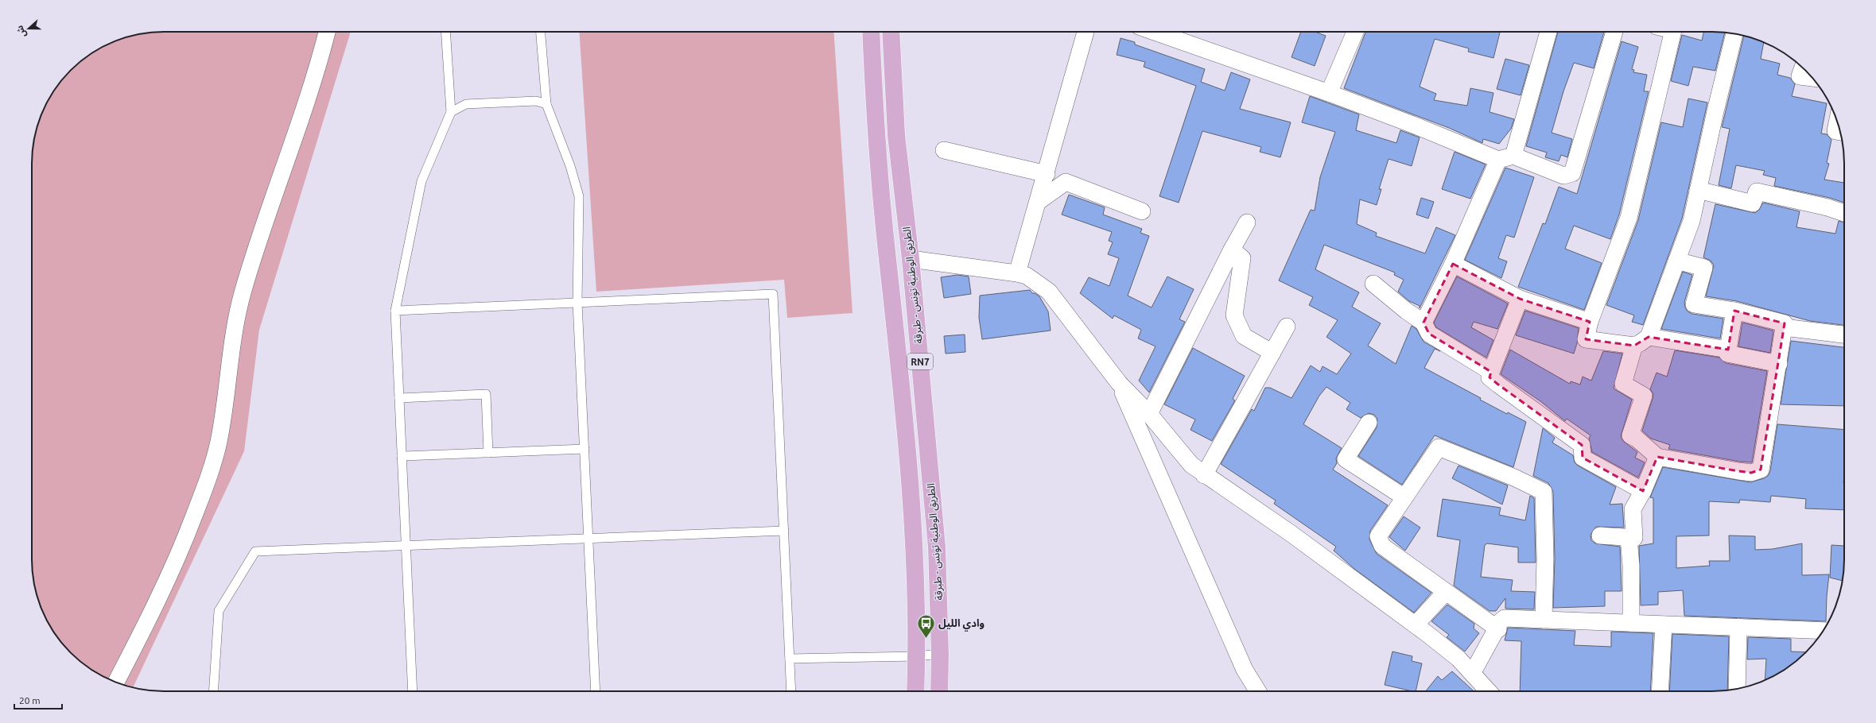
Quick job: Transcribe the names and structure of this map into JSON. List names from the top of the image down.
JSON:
{
  "streets": {
    "main road": ["الطريق الوطنية تونس - طبرقة", "RN7"]
  },
  "places": {
    "bus stop": ["وادي الليل"]
  },
  "scale_bar": "20 m",
  "north": "left"
}
